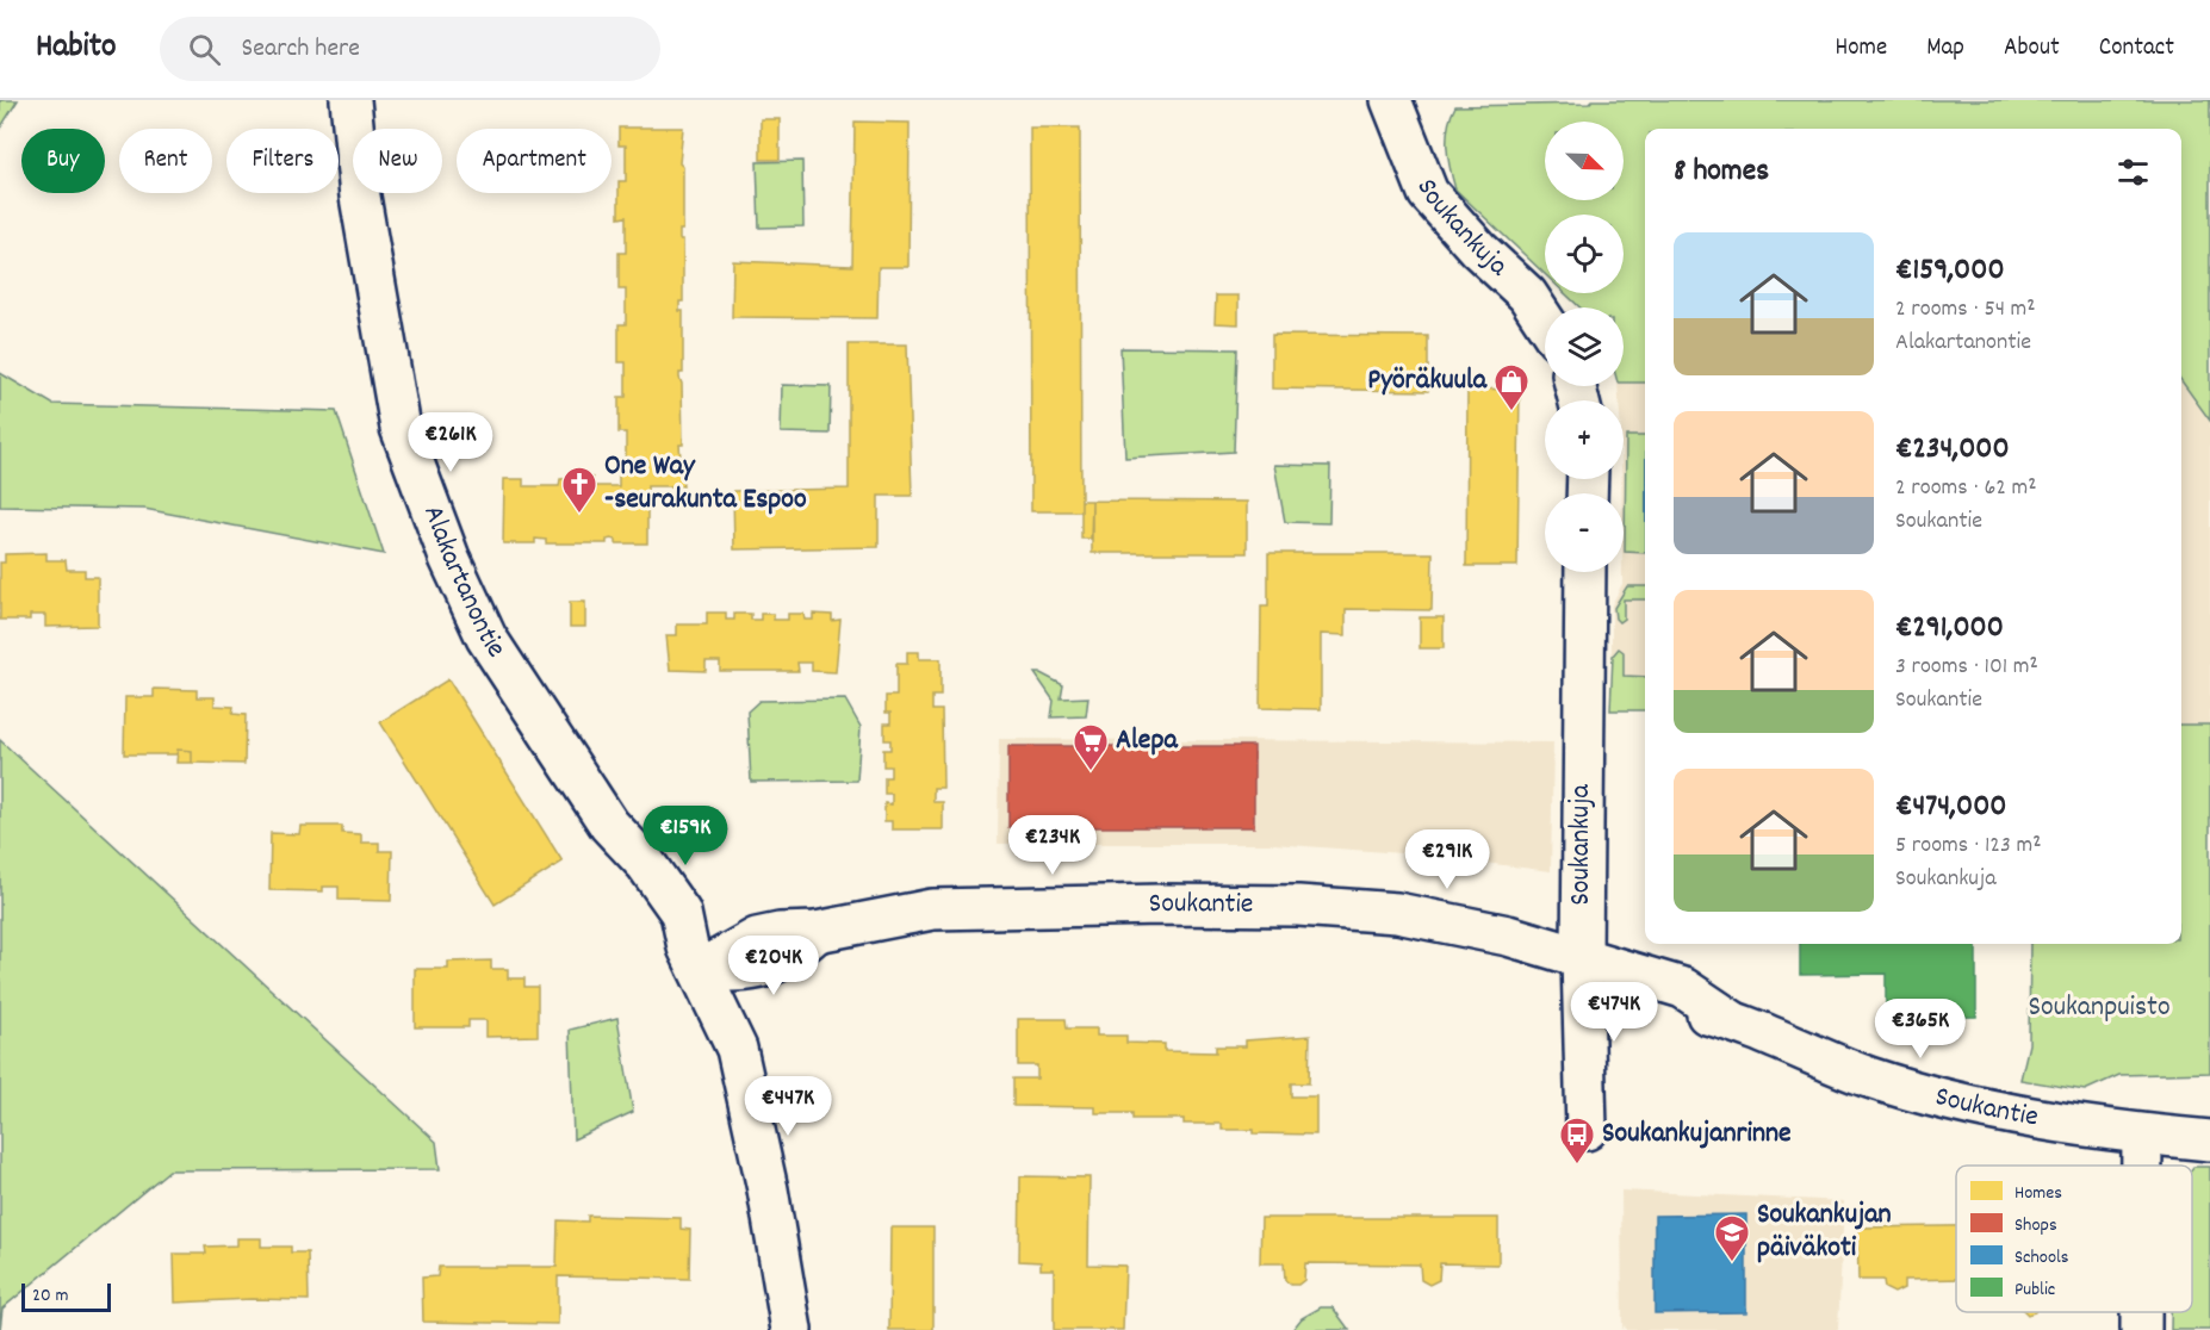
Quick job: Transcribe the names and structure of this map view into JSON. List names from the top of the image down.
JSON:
{
  "streets": {
    "street": ["Soukankuja", "Alakartanontie", "Soukantie"]
  },
  "crossings": [
    ["Soukankuja", "Soukantie"],
    ["Alakartanontie", "Soukantie"]
  ],
  "parks": ["Soukanpuisto"],
  "places": {
    "shop": ["Pyöräkuula"],
    "church": ["One Way -seurakunta Espoo"],
    "supermarket": ["Alepa"],
    "bus stop": ["Soukankujanrinne"],
    "school or university": ["Soukankujan päiväkoti"]
  },
  "legend": [
    "Homes",
    "Shops",
    "Schools",
    "Public"
  ],
  "scale_bar": "20 m",
  "north": "bottom right",
  "page": {
    "header": "Habito",
    "search": "Search here",
    "nav": [
      "Home",
      "Map",
      "About",
      "Contact"
    ],
    "map_buttons": ["+", "−"],
    "chip": [
      "Buy",
      "Rent",
      "Filters",
      "New",
      "Apartment"
    ],
    "heading": "8 homes",
    "list": [
      {
        "name": "€159,000",
        "note": "2 rooms · 54 m² · Alakartanontie"
      },
      {
        "name": "€234,000",
        "note": "2 rooms · 62 m² · Soukantie"
      },
      {
        "name": "€291,000",
        "note": "3 rooms · 101 m² · Soukantie"
      },
      {
        "name": "€474,000",
        "note": "5 rooms · 123 m² · Soukankuja"
      }
    ],
    "price": [
      "€261K",
      "€159K",
      "€234K",
      "€291K",
      "€204K",
      "€474K",
      "€365K",
      "€447K"
    ],
    "scale": "20 m"
  }
}
